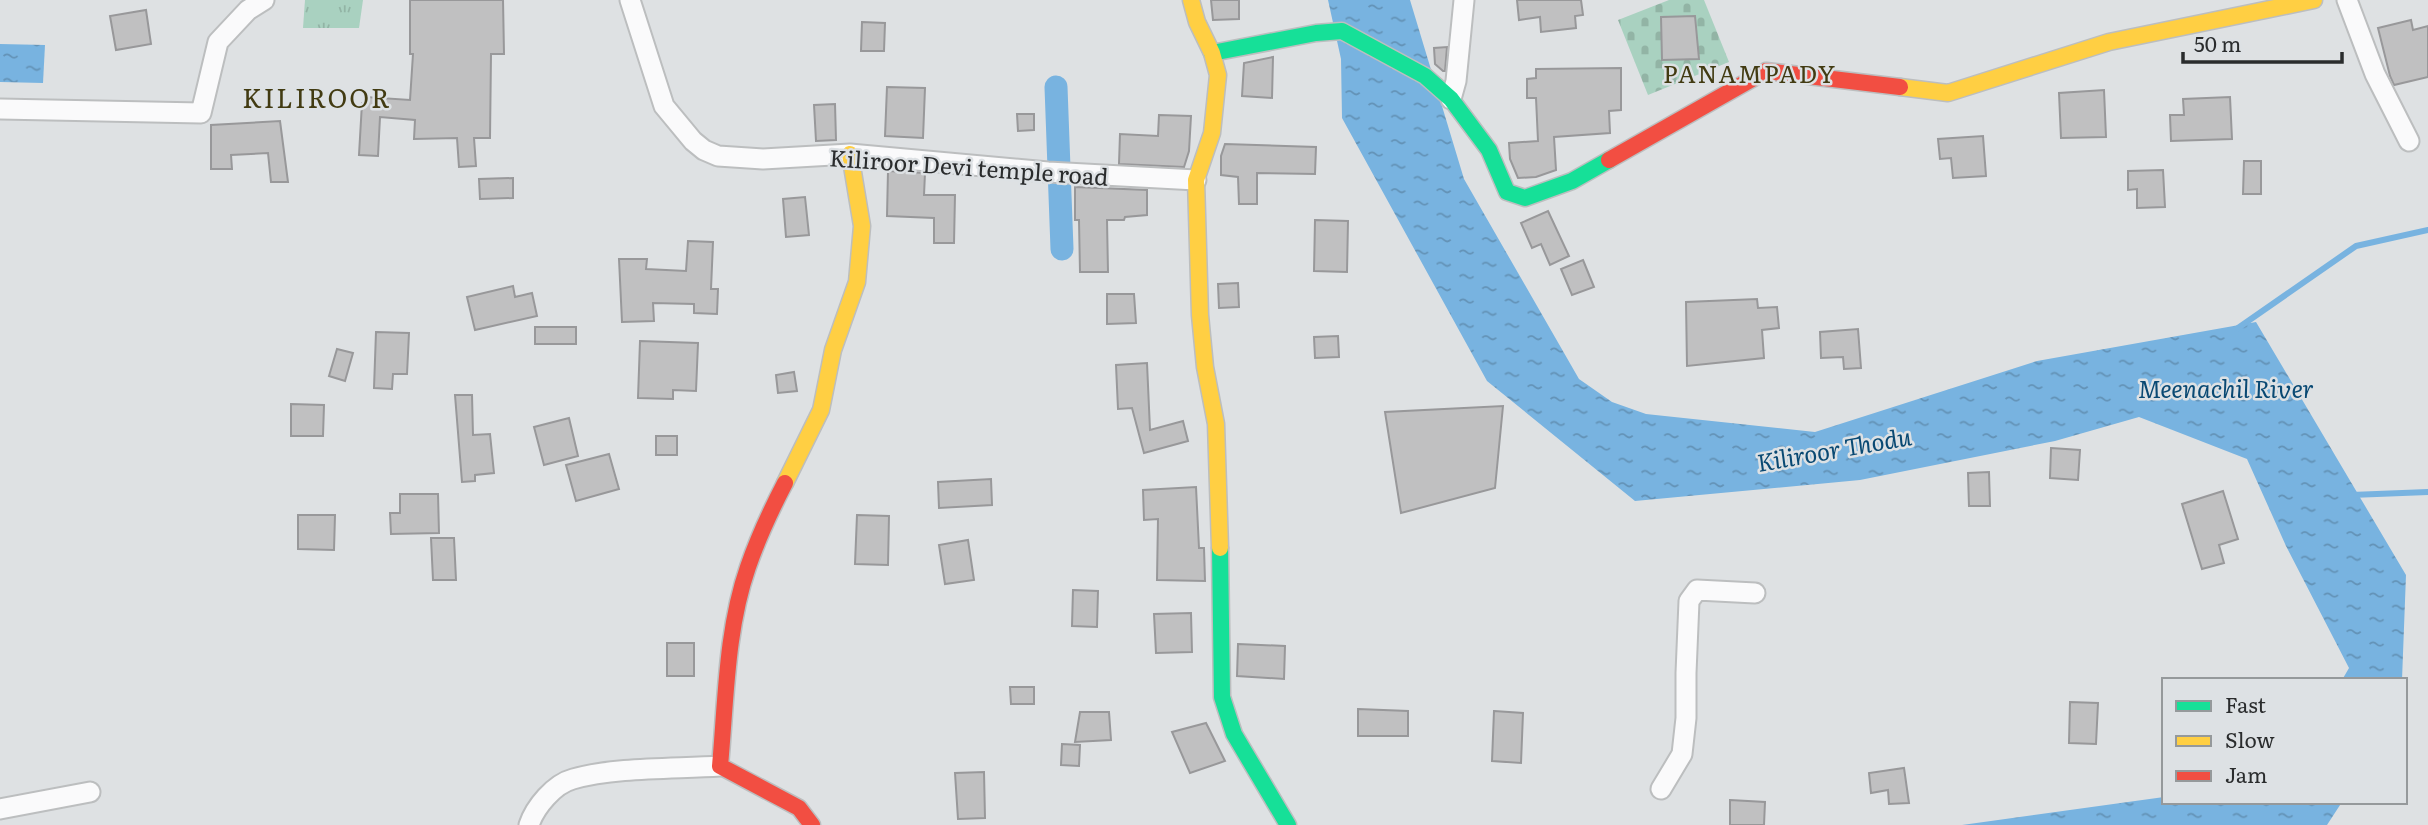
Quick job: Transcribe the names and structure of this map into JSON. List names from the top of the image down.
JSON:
{
  "streets": {
    "street": ["Kiliroor Devi temple road"]
  },
  "districts": ["PANAMPADY", "KILIROOR"],
  "water": ["Meenachil River", "Kiliroor Thodu"],
  "legend": ["Fast", "Slow", "Jam"],
  "scale_bar": "50 m"
}
